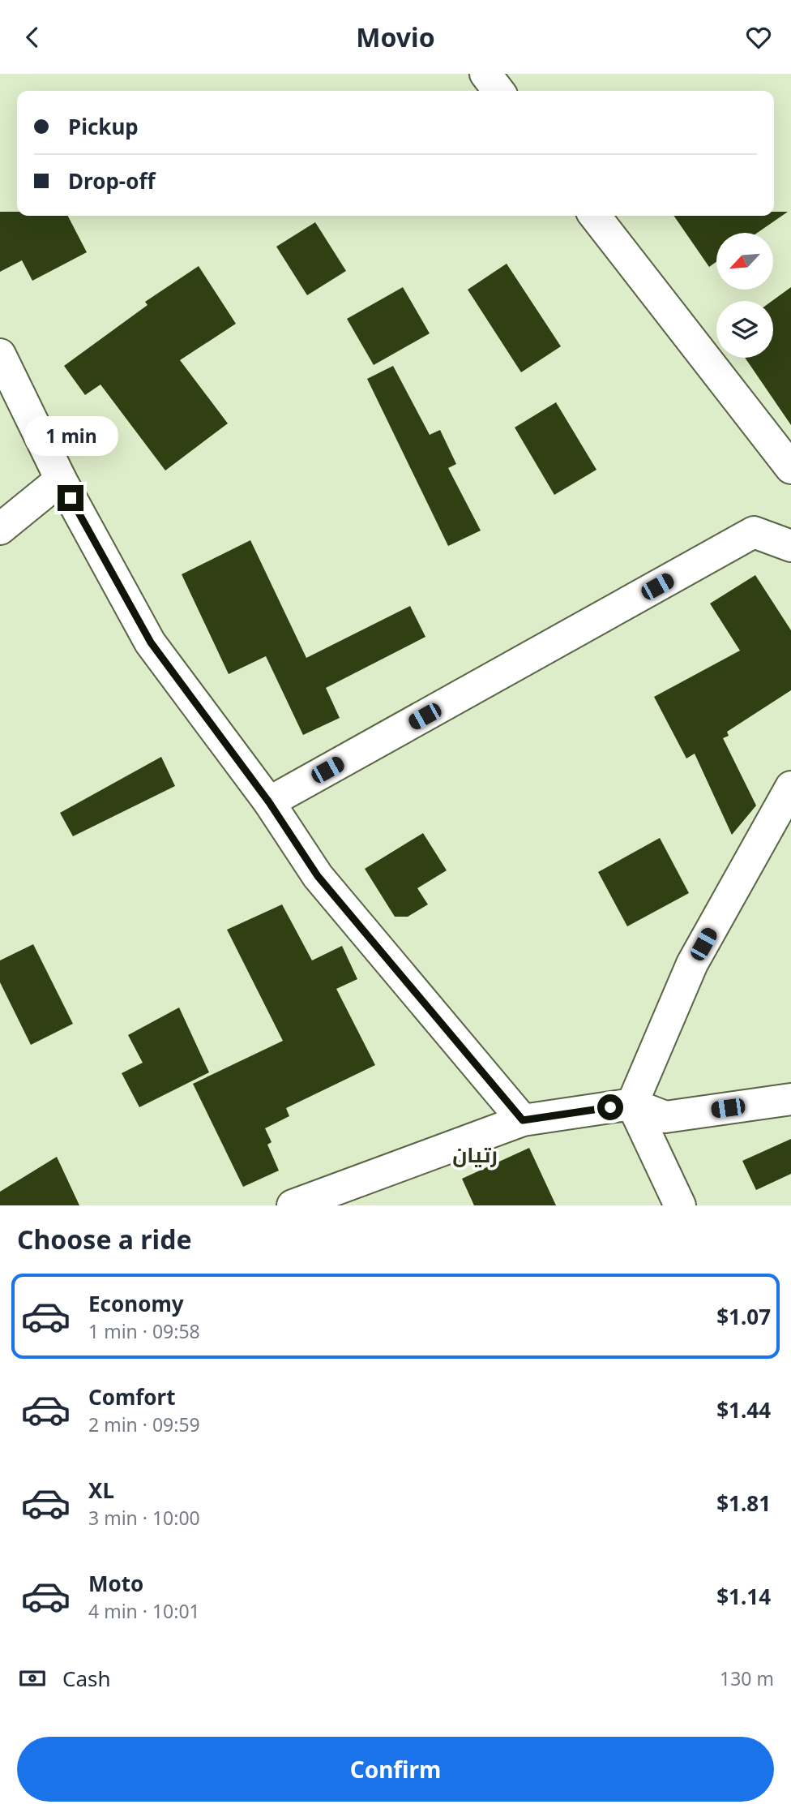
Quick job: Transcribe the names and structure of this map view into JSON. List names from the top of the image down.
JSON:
{
  "districts": ["رتيان"],
  "north": "bottom left",
  "page": {
    "header": "Movio",
    "banner": ["Pickup", "Drop-off"],
    "bubble": "1 min",
    "heading": "Choose a ride",
    "list": [
      {
        "name": "Economy",
        "note": "1 min · 09:58",
        "value": "$1.07"
      },
      {
        "name": "Comfort",
        "note": "2 min · 09:59",
        "value": "$1.44"
      },
      {
        "name": "XL",
        "note": "3 min · 10:00",
        "value": "$1.81"
      },
      {
        "name": "Moto",
        "note": "4 min · 10:01",
        "value": "$1.14"
      }
    ],
    "pay": ["Cash", "130 m"],
    "buttons": "Confirm"
  }
}
